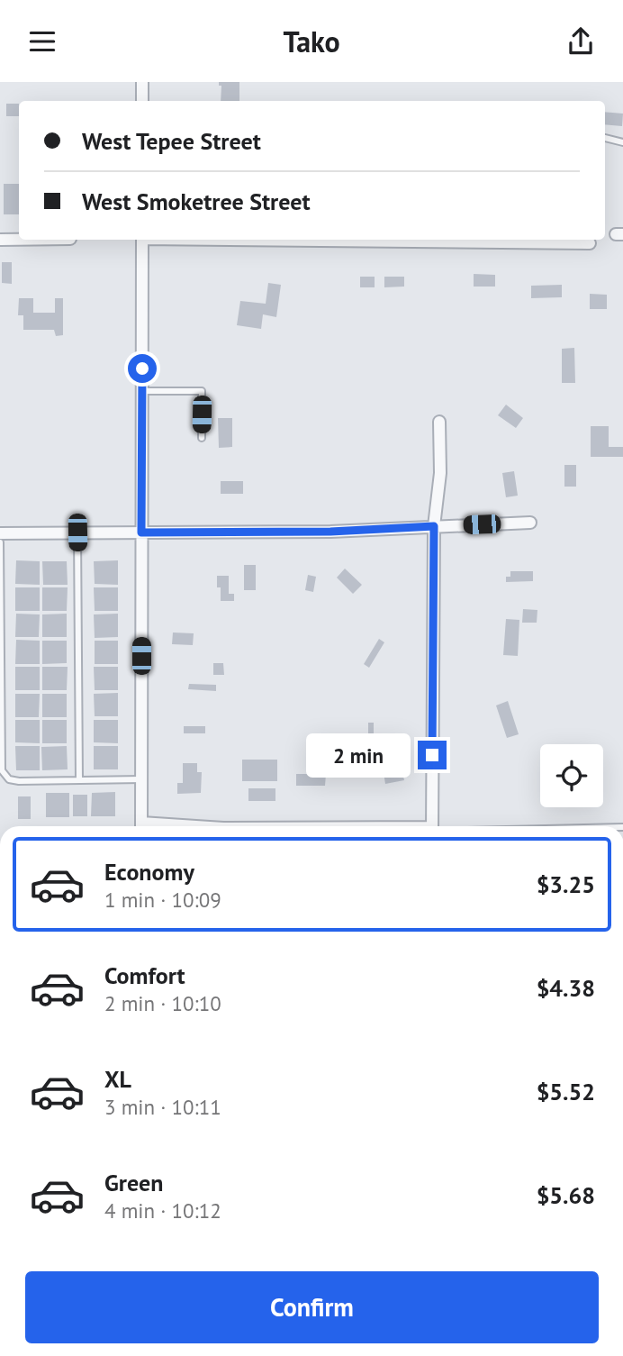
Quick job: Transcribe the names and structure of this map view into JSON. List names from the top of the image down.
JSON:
{
  "page": {
    "header": "Tako",
    "banner": ["West Tepee Street", "West Smoketree Street"],
    "bubble": "2 min",
    "list": [
      {
        "name": "Economy",
        "note": "1 min · 10:09",
        "value": "$3.25"
      },
      {
        "name": "Comfort",
        "note": "2 min · 10:10",
        "value": "$4.38"
      },
      {
        "name": "XL",
        "note": "3 min · 10:11",
        "value": "$5.52"
      },
      {
        "name": "Green",
        "note": "4 min · 10:12",
        "value": "$5.68"
      }
    ],
    "buttons": "Confirm"
  }
}
